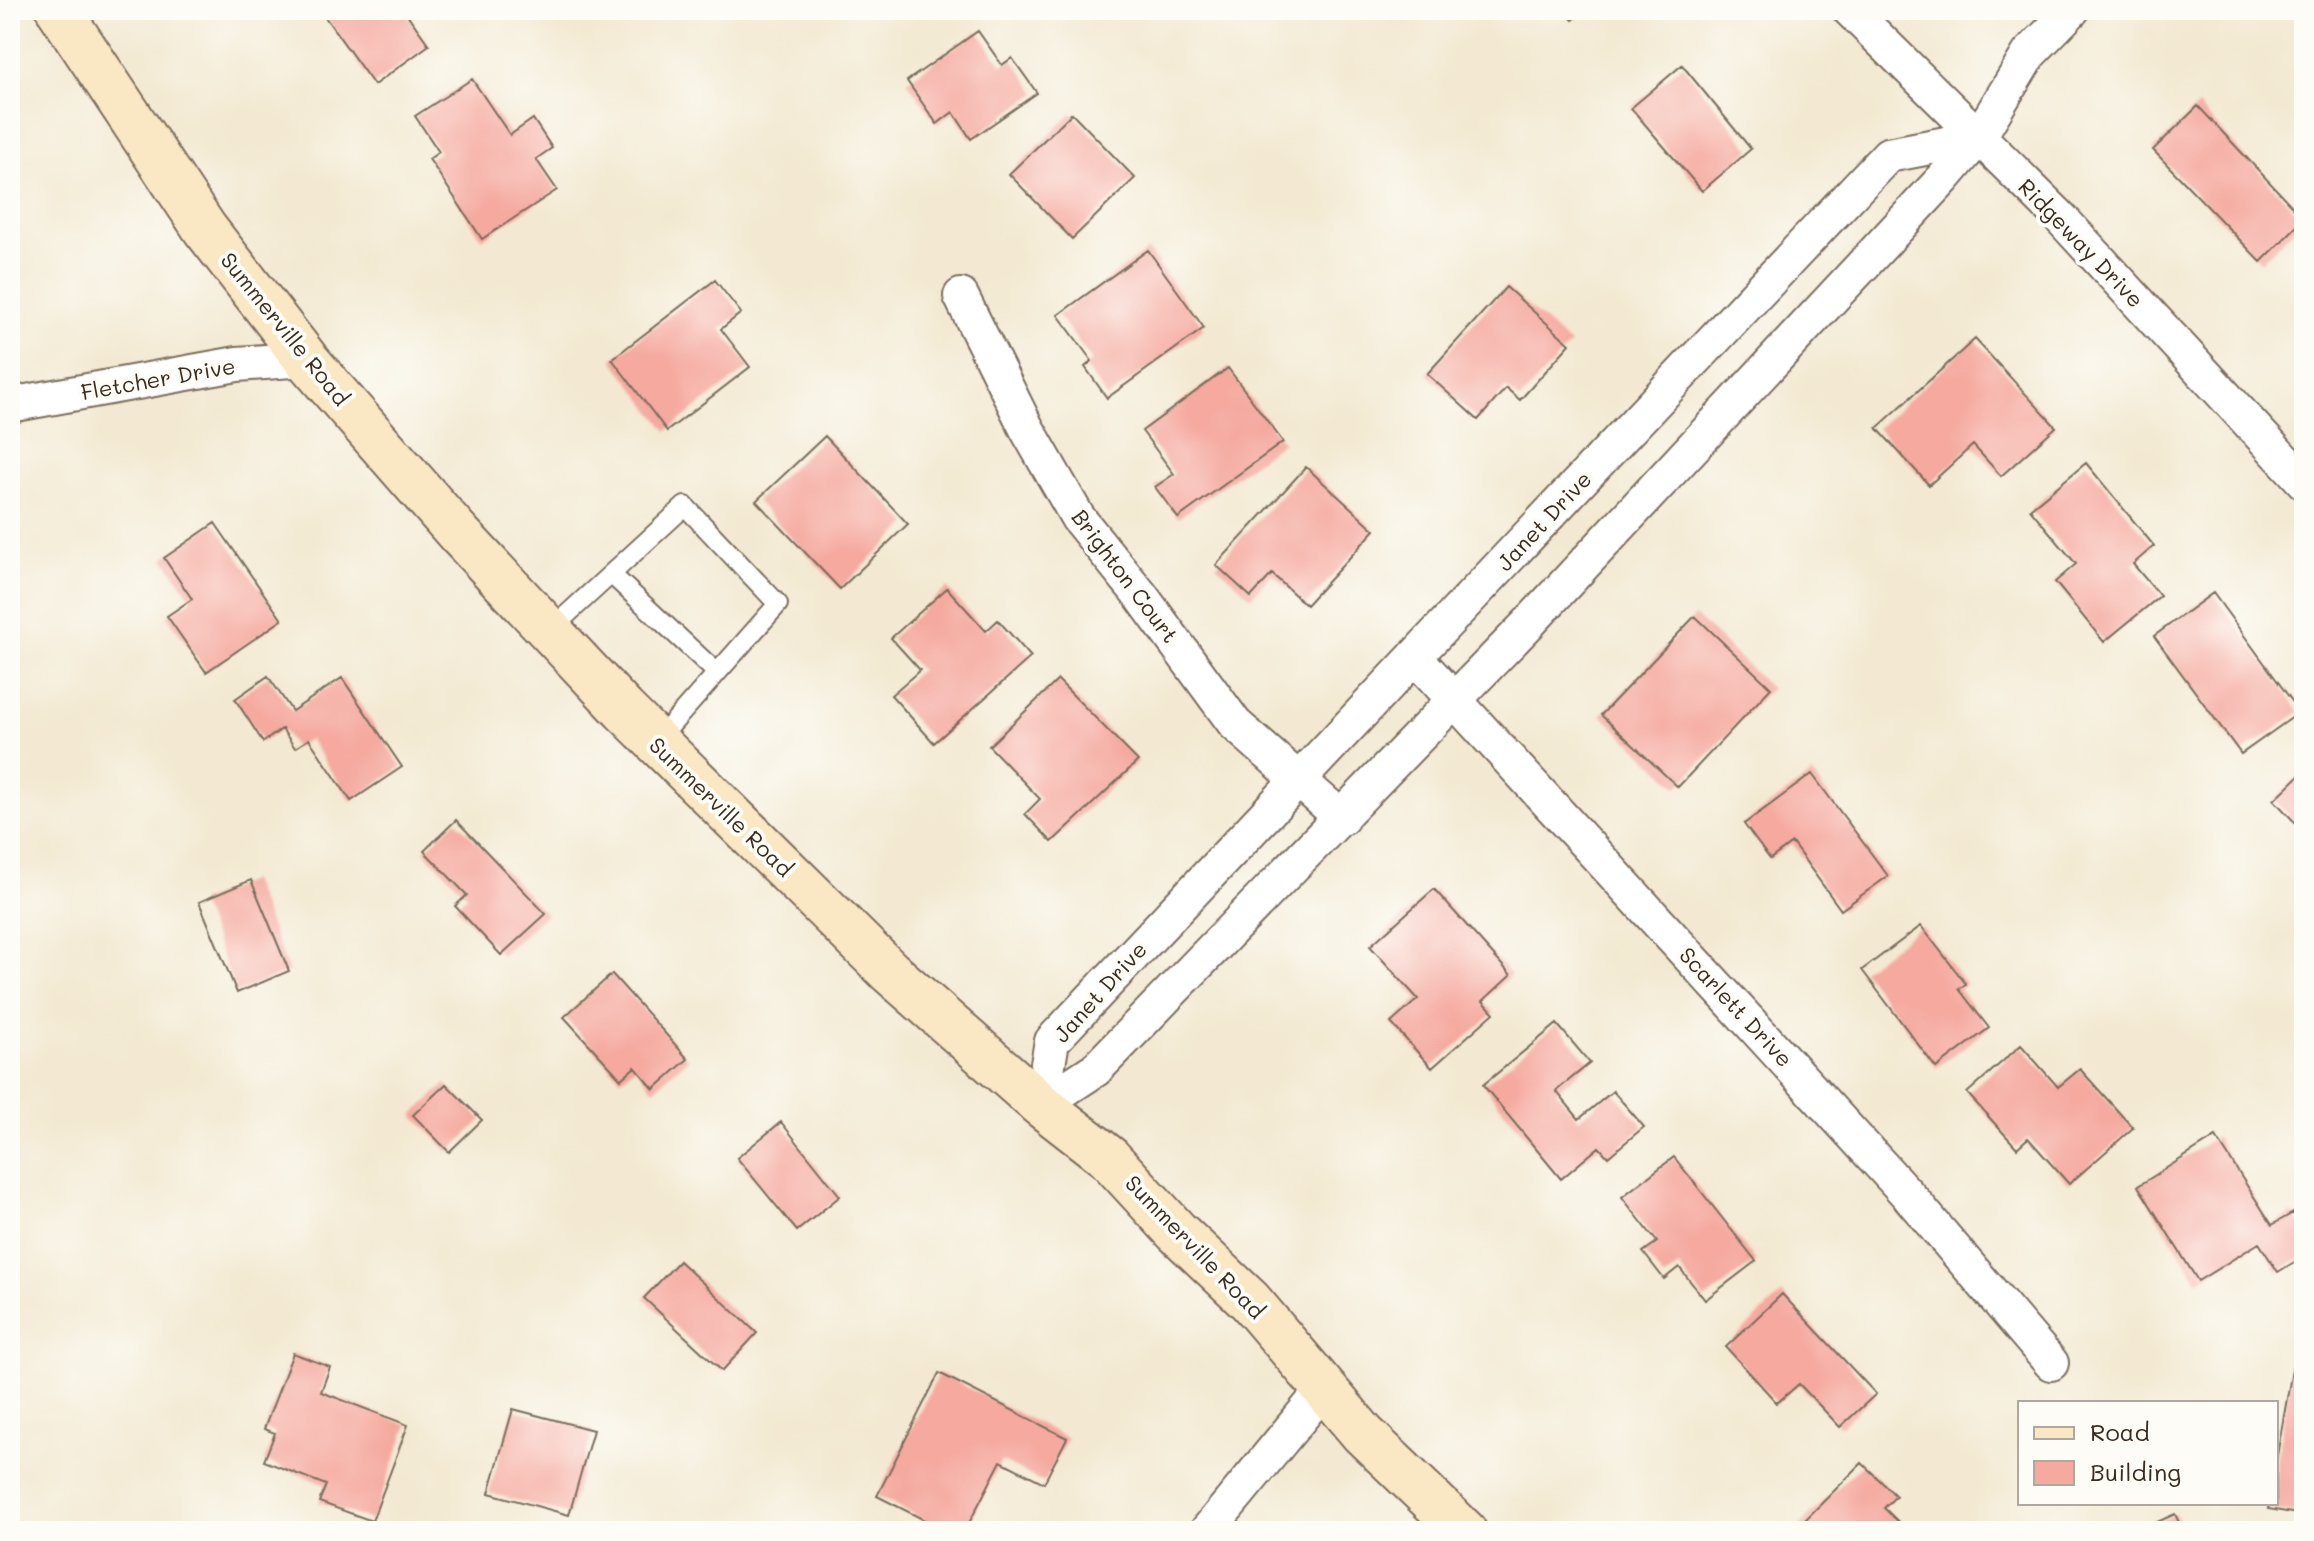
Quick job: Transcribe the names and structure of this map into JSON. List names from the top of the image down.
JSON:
{
  "streets": {
    "main road": ["Summerville Road"],
    "street": [
      "Ridgeway Drive",
      "Fletcher Drive",
      "Janet Drive",
      "Brighton Court",
      "Scarlett Drive"
    ]
  },
  "crossings": [
    ["Ridgeway Drive", "Janet Drive"],
    ["Summerville Road", "Fletcher Drive"],
    ["Summerville Road", "Janet Drive"],
    ["Janet Drive", "Brighton Court"],
    ["Janet Drive", "Scarlett Drive"]
  ],
  "legend": ["Road", "Building"]
}
